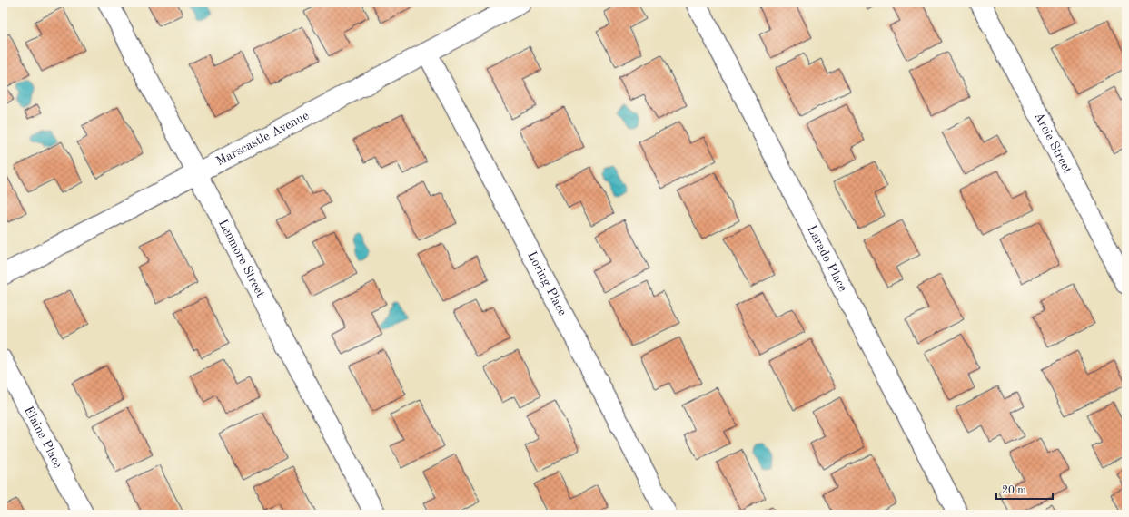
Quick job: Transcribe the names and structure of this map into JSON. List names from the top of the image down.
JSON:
{
  "streets": {
    "street": [
      "Marscastle Avenue",
      "Arcie Street",
      "Lenmore Street",
      "Larado Place",
      "Loring Place",
      "Elaine Place"
    ]
  },
  "crossings": [
    ["Marscastle Avenue", "Lenmore Street"],
    ["Marscastle Avenue", "Loring Place"]
  ],
  "scale_bar": "20 m"
}
